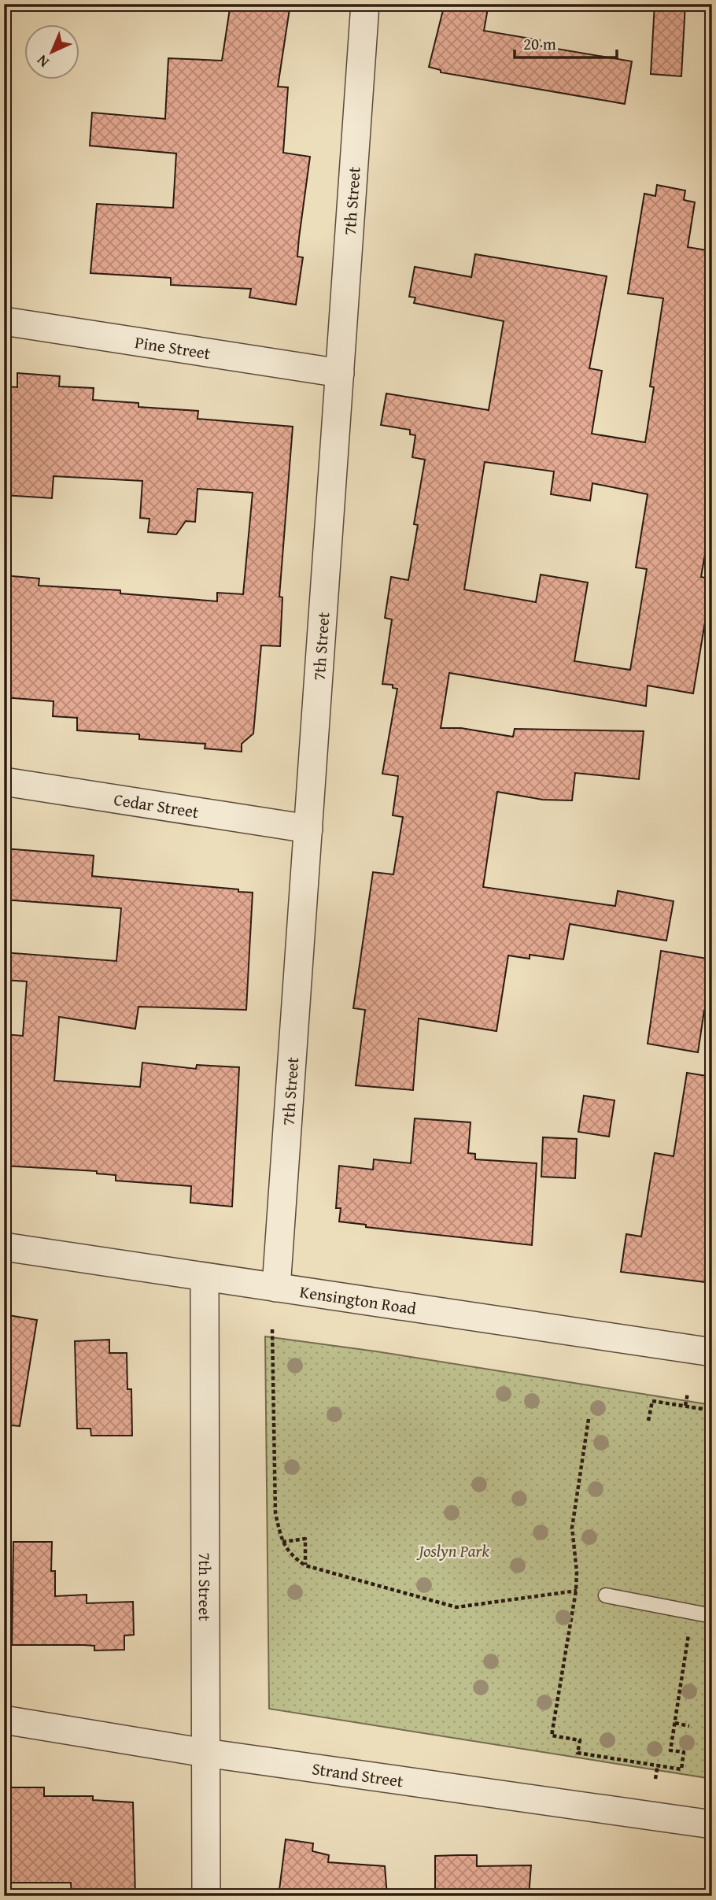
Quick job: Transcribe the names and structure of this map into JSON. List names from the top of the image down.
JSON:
{
  "streets": {
    "street": [
      "7th Street",
      "Pine Street",
      "Cedar Street",
      "Kensington Road",
      "Strand Street"
    ]
  },
  "crossings": [
    ["7th Street", "Pine Street"],
    ["7th Street", "Cedar Street"],
    ["7th Street", "Kensington Road"],
    ["7th Street", "Strand Street"]
  ],
  "parks": ["Joslyn Park"],
  "scale_bar": "20 m",
  "north": "bottom left"
}
